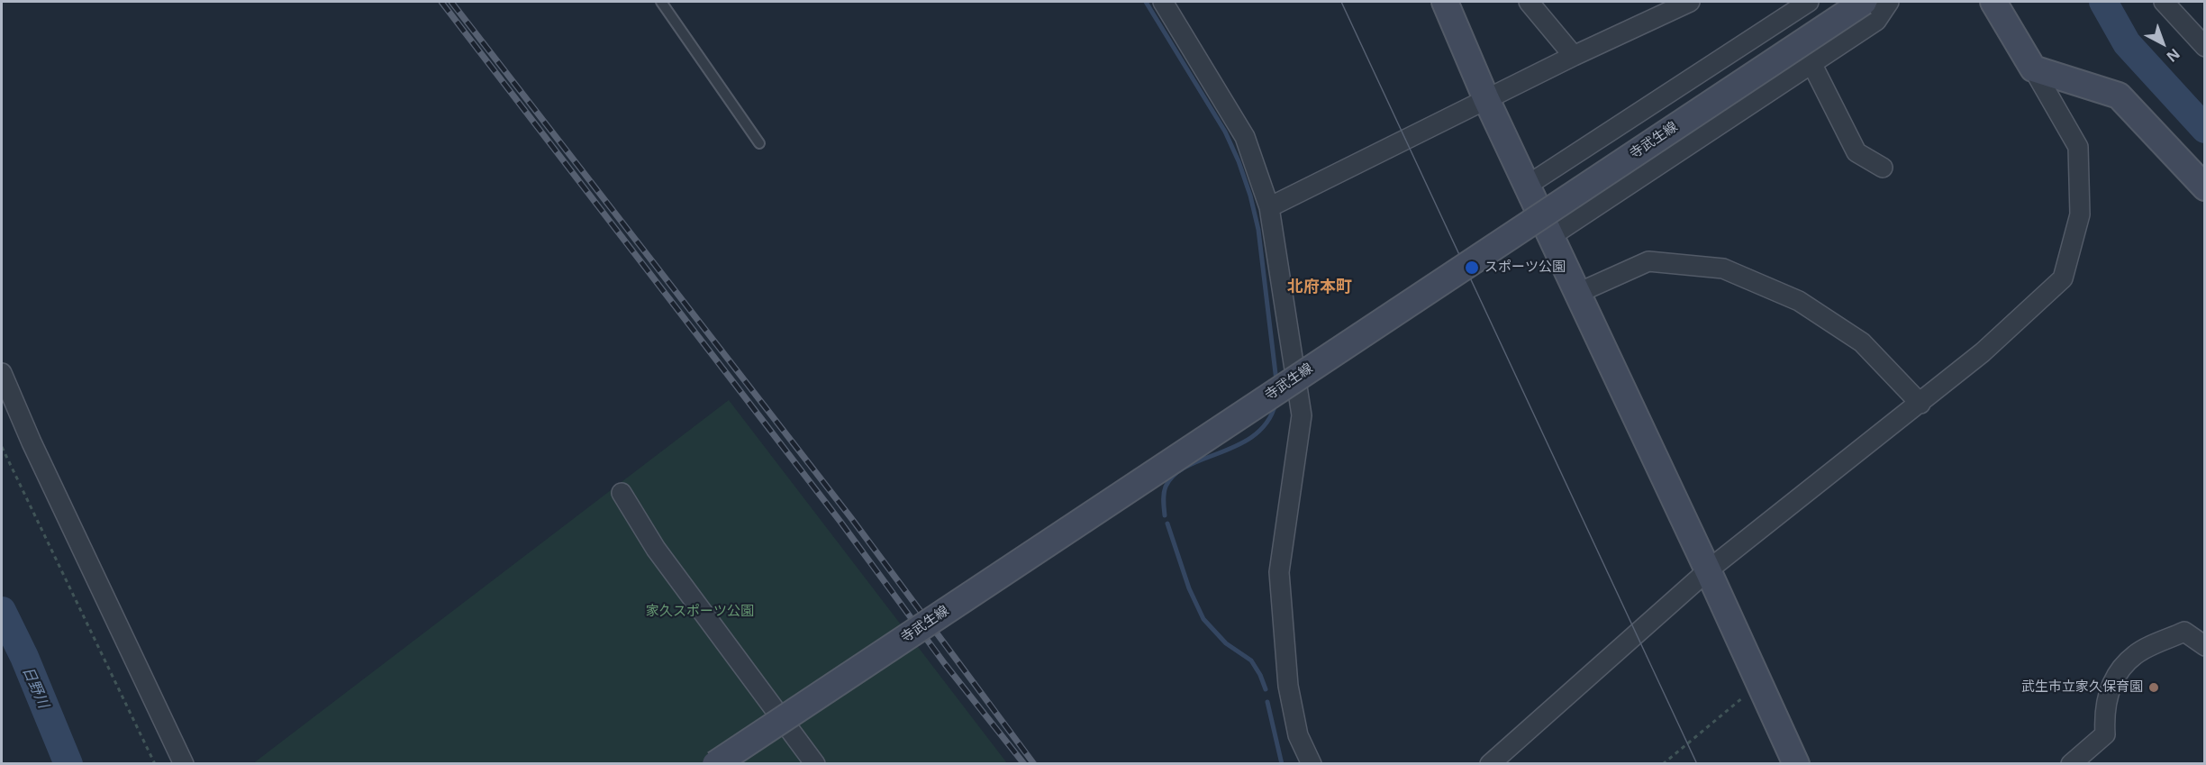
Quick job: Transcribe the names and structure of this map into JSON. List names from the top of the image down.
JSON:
{
  "streets": {
    "main road": ["寺武生線"]
  },
  "districts": ["北府本町"],
  "water": ["日野川"],
  "parks": ["家久スポーツ公園"],
  "places": ["スポーツ公園", "武生市立家久保育園"],
  "north": "bottom right"
}
